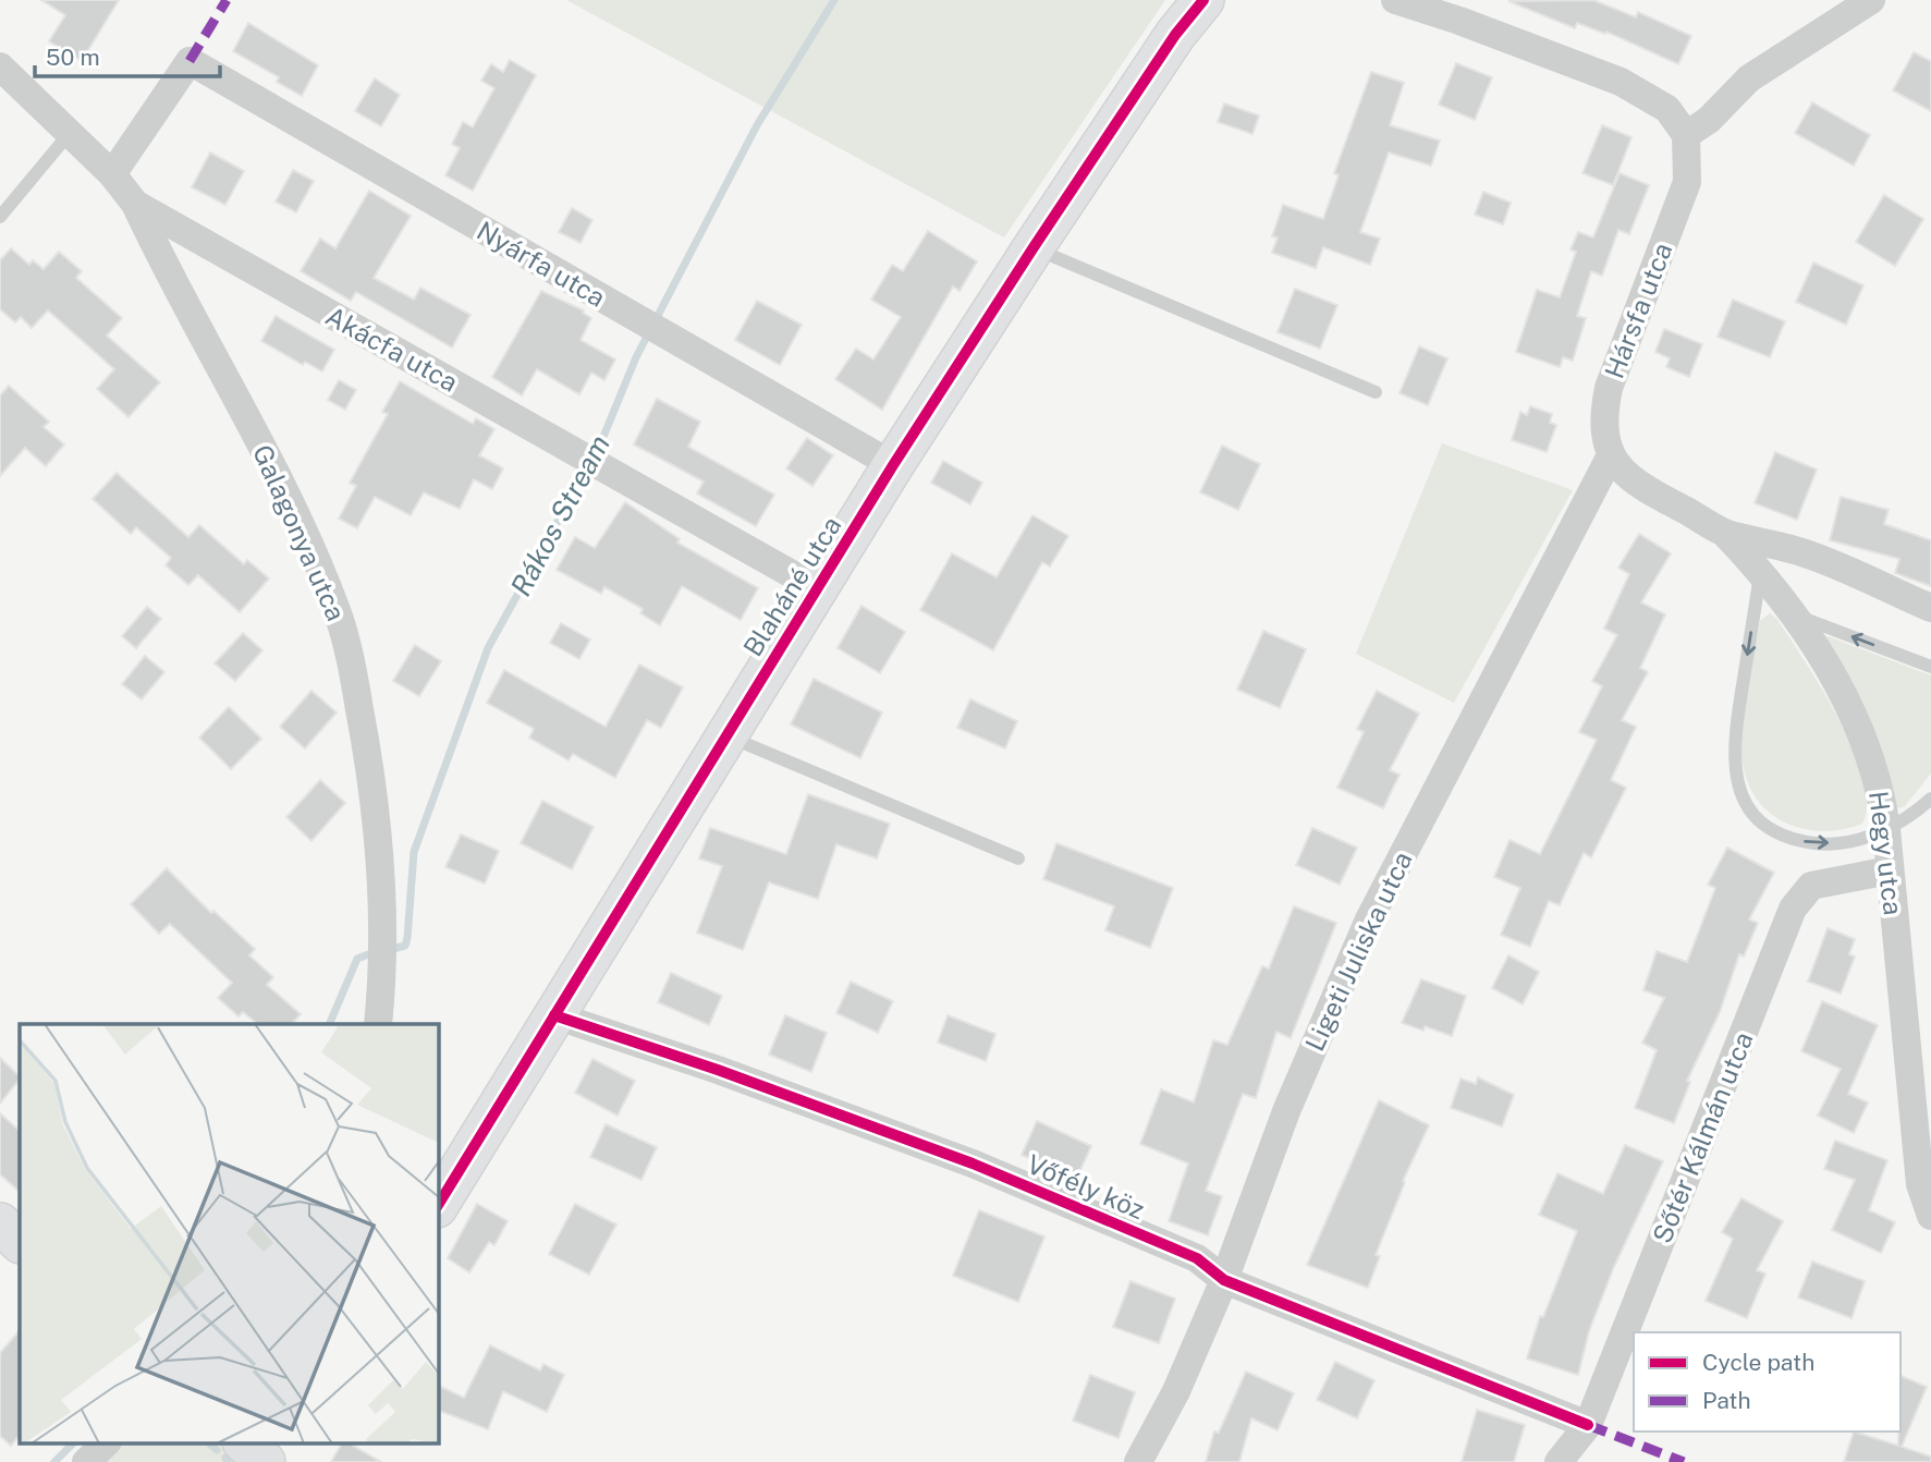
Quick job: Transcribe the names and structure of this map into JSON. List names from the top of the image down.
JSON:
{
  "streets": {
    "street": [
      "Nyárfa utca",
      "Hársfa utca",
      "Akácfa utca",
      "Galagonya utca",
      "Blaháné utca",
      "Hegy utca",
      "Ligeti Juliska utca",
      "Sőtér Kálmán utca",
      "Vőfély köz"
    ]
  },
  "crossings": [
    ["Nyárfa utca", "Akácfa utca"],
    ["Nyárfa utca", "Blaháné utca"],
    ["Hársfa utca", "Ligeti Juliska utca"],
    ["Akácfa utca", "Galagonya utca"],
    ["Akácfa utca", "Blaháné utca"],
    ["Blaháné utca", "Vőfély köz"],
    ["Hegy utca", "Sőtér Kálmán utca"],
    ["Ligeti Juliska utca", "Vőfély köz"],
    ["Sőtér Kálmán utca", "Vőfély köz"]
  ],
  "water": ["Rákos Stream"],
  "legend": ["Cycle path", "Path"],
  "scale_bar": "50 m"
}
